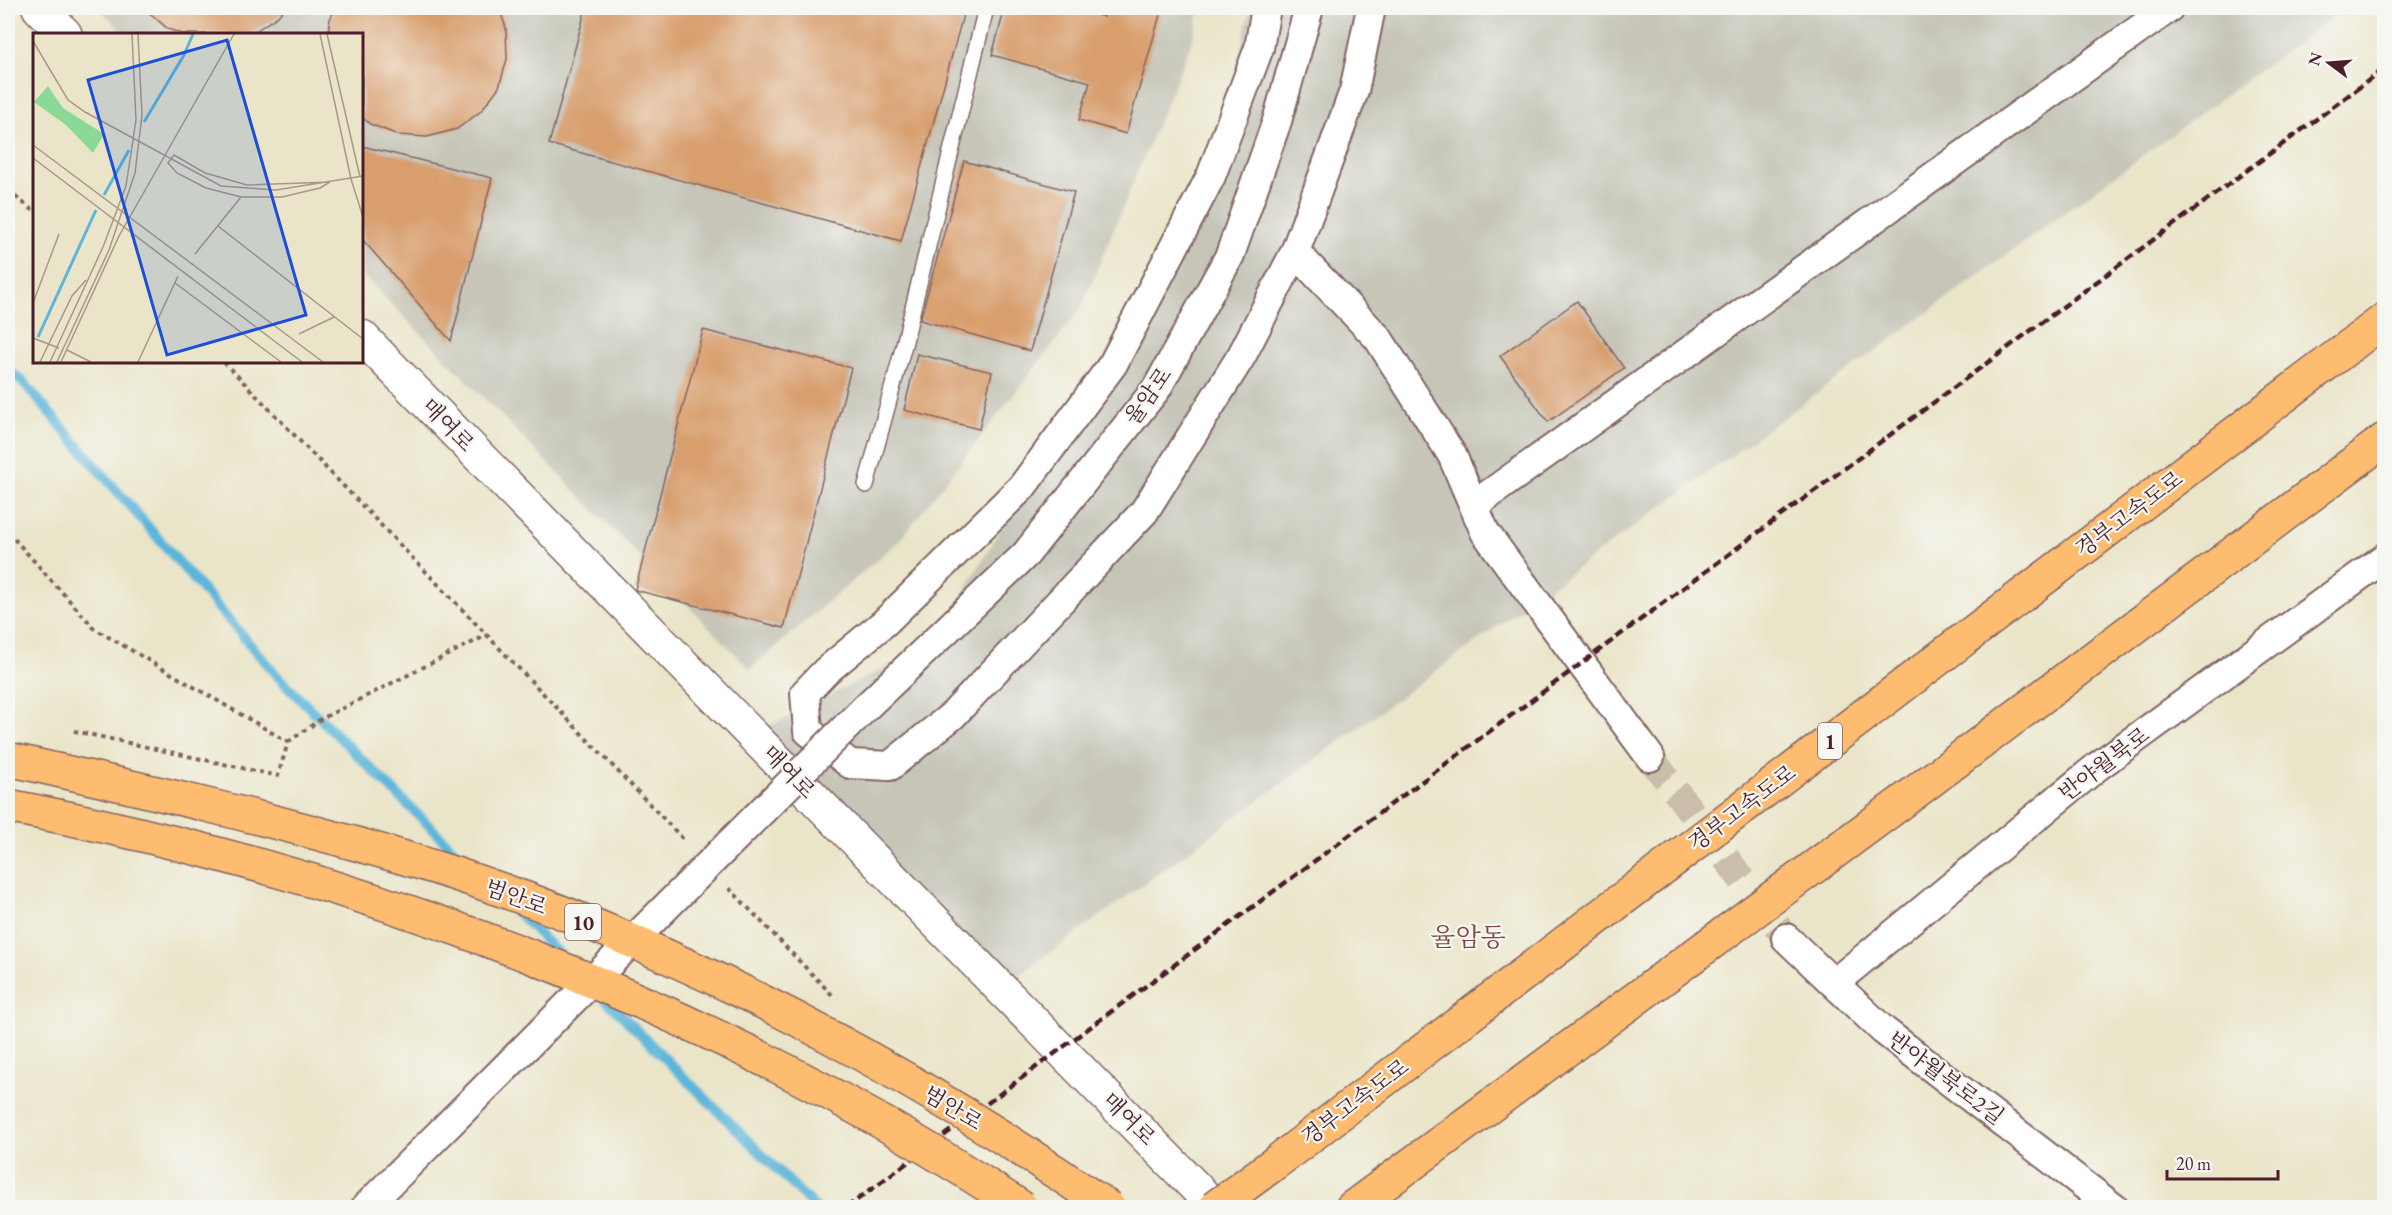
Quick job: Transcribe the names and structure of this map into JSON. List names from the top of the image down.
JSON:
{
  "streets": {
    "highway": [
      "경부고속도로",
      "1",
      "범안로",
      "10"
    ],
    "street": [
      "율암로",
      "매여로",
      "반야월북로",
      "반야월북로2길"
    ]
  },
  "crossings": [
    ["매여로", "경부고속도로"],
    ["반야월북로", "반야월북로2길"]
  ],
  "districts": ["율암동"],
  "scale_bar": "20 m",
  "north": "left"
}
